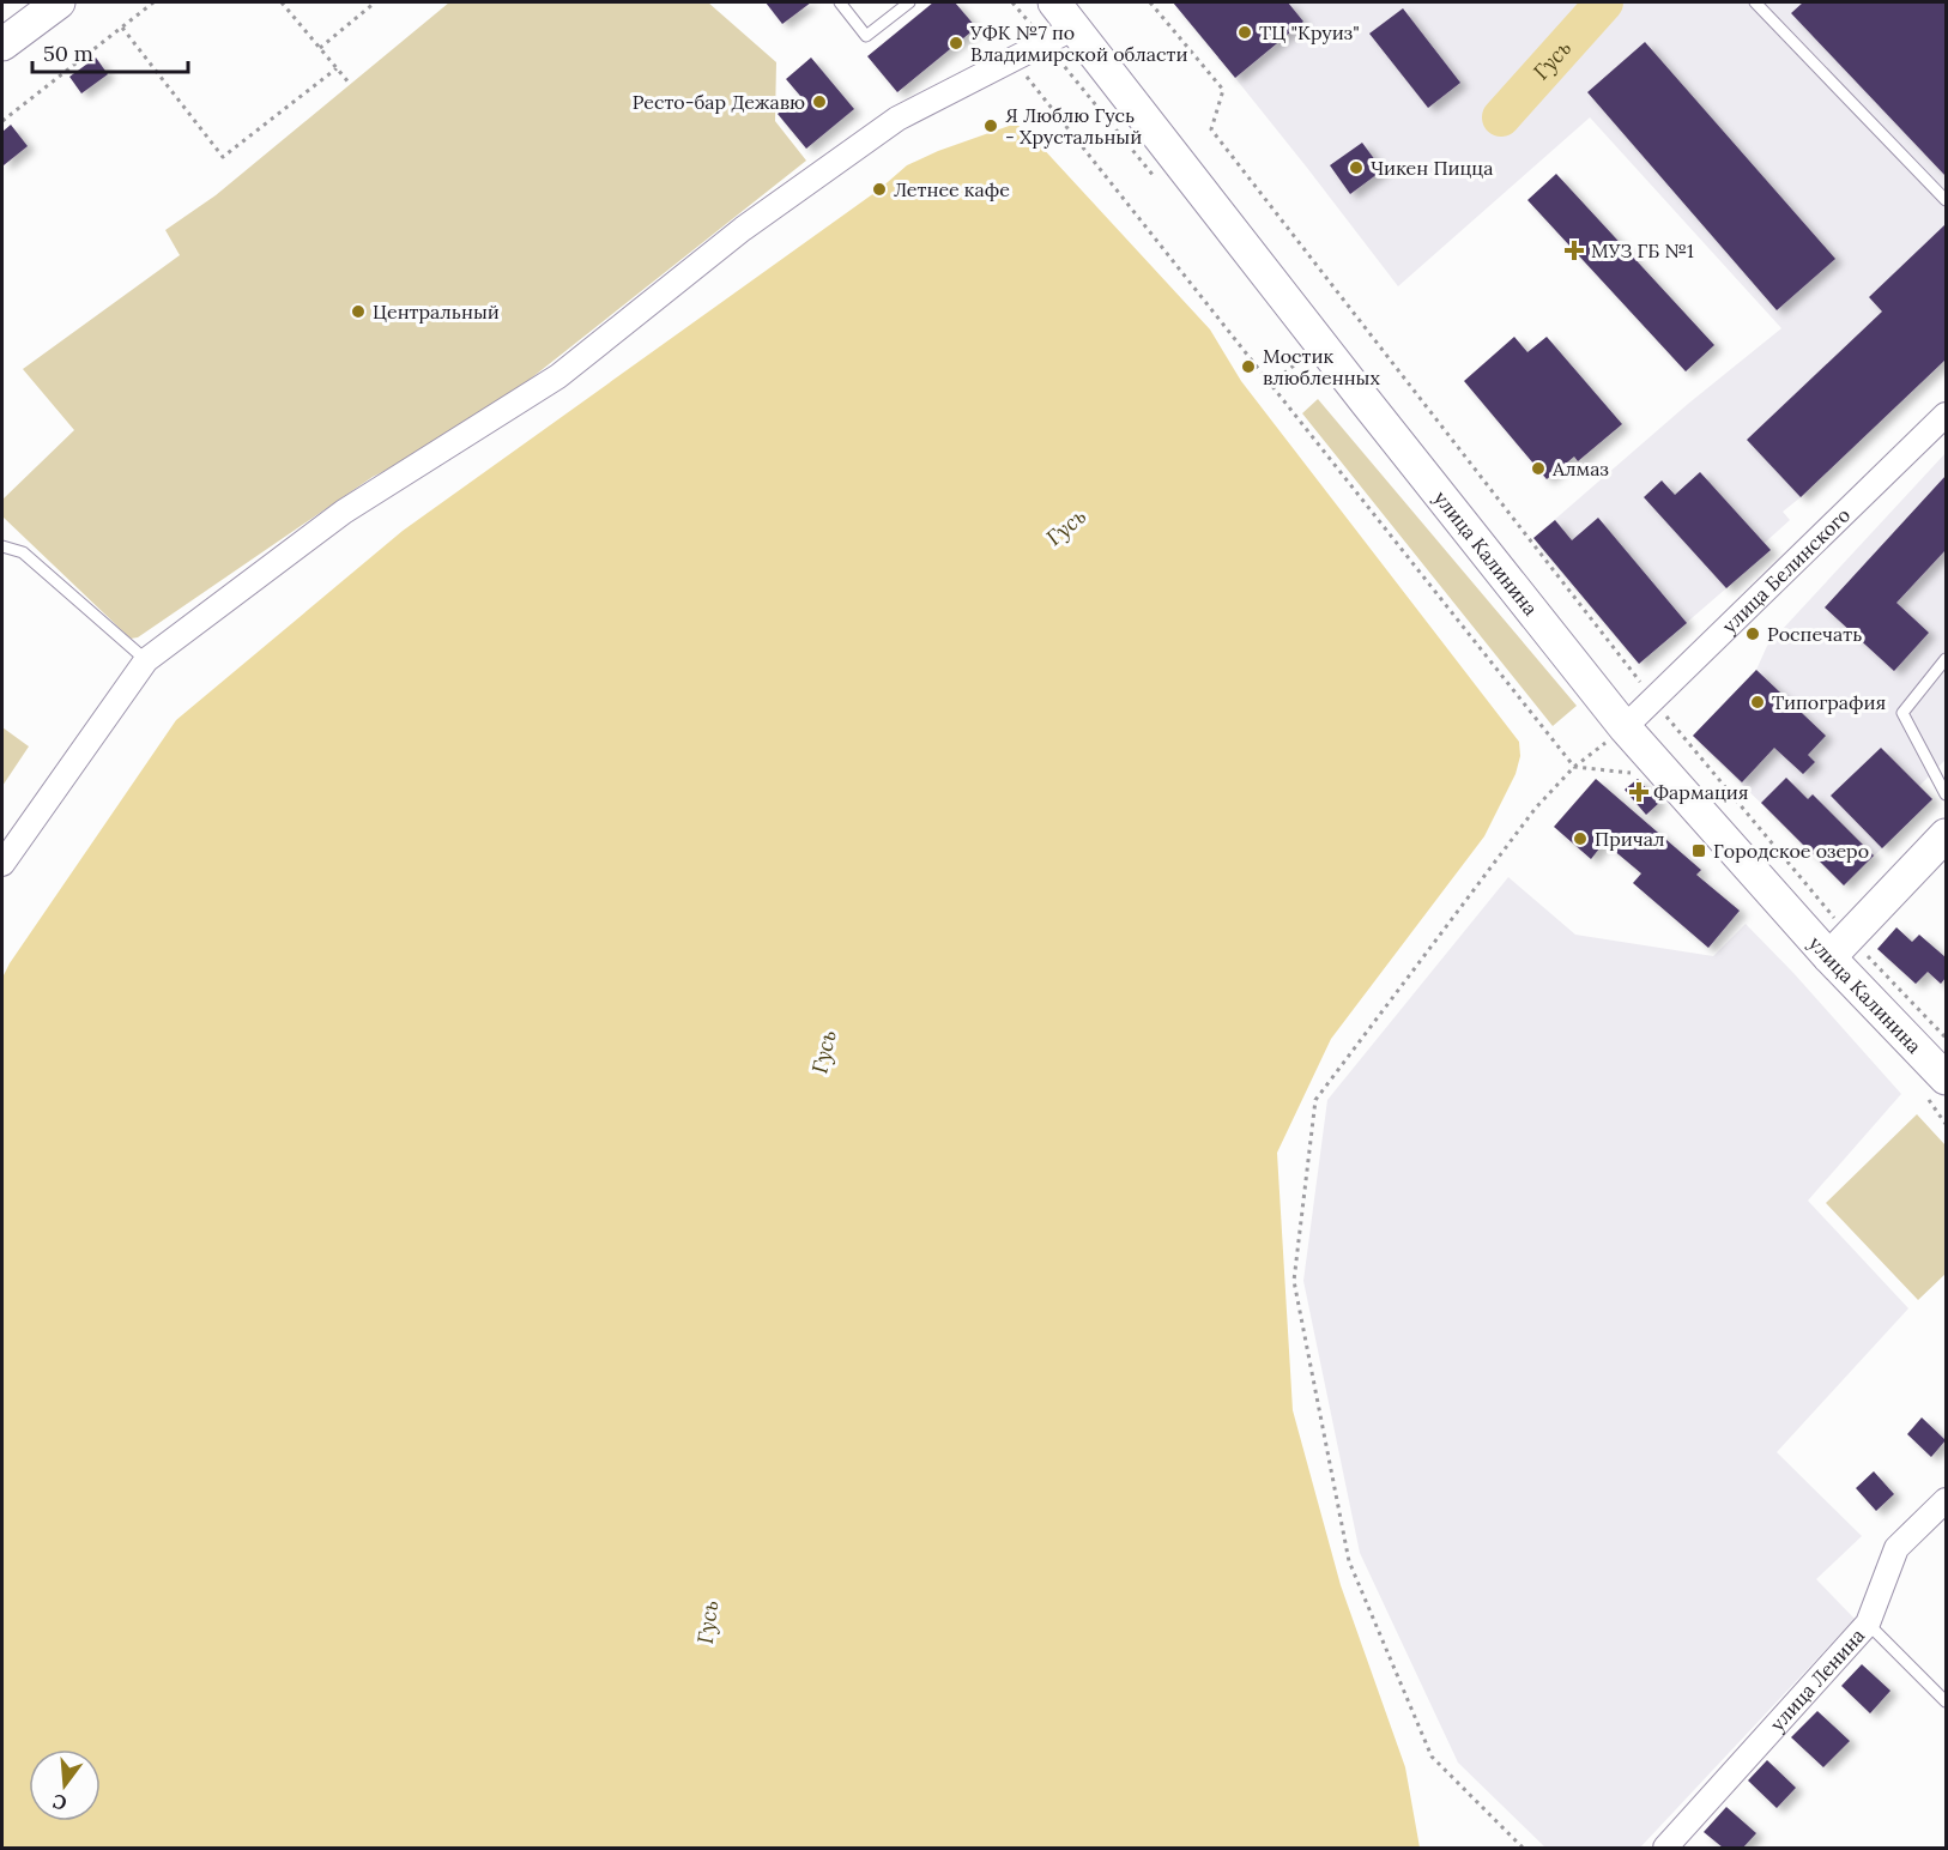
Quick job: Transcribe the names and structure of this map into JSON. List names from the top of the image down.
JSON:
{
  "streets": {
    "main road": ["улица Калинина"],
    "street": ["улица Белинского", "улица Ленина"]
  },
  "crossings": [
    ["улица Калинина", "улица Белинского"]
  ],
  "water": ["Гусь"],
  "places": {
    "other": [
      "ТЦ \"Круиз\"",
      "УФК №7 по Владимирской области",
      "Ресто-бар Дежавю",
      "Я Люблю Гусь - Хрустальный",
      "Чикен Пицца",
      "Летнее кафе",
      "Центральный",
      "Мостик влюбленных",
      "Алмаз",
      "Роспечать",
      "Типография",
      "Причал"
    ],
    "health": ["МУЗ ГБ №1", "Фармация"],
    "transit": ["Городское озеро"]
  },
  "scale_bar": "50 m",
  "north": "bottom"
}
